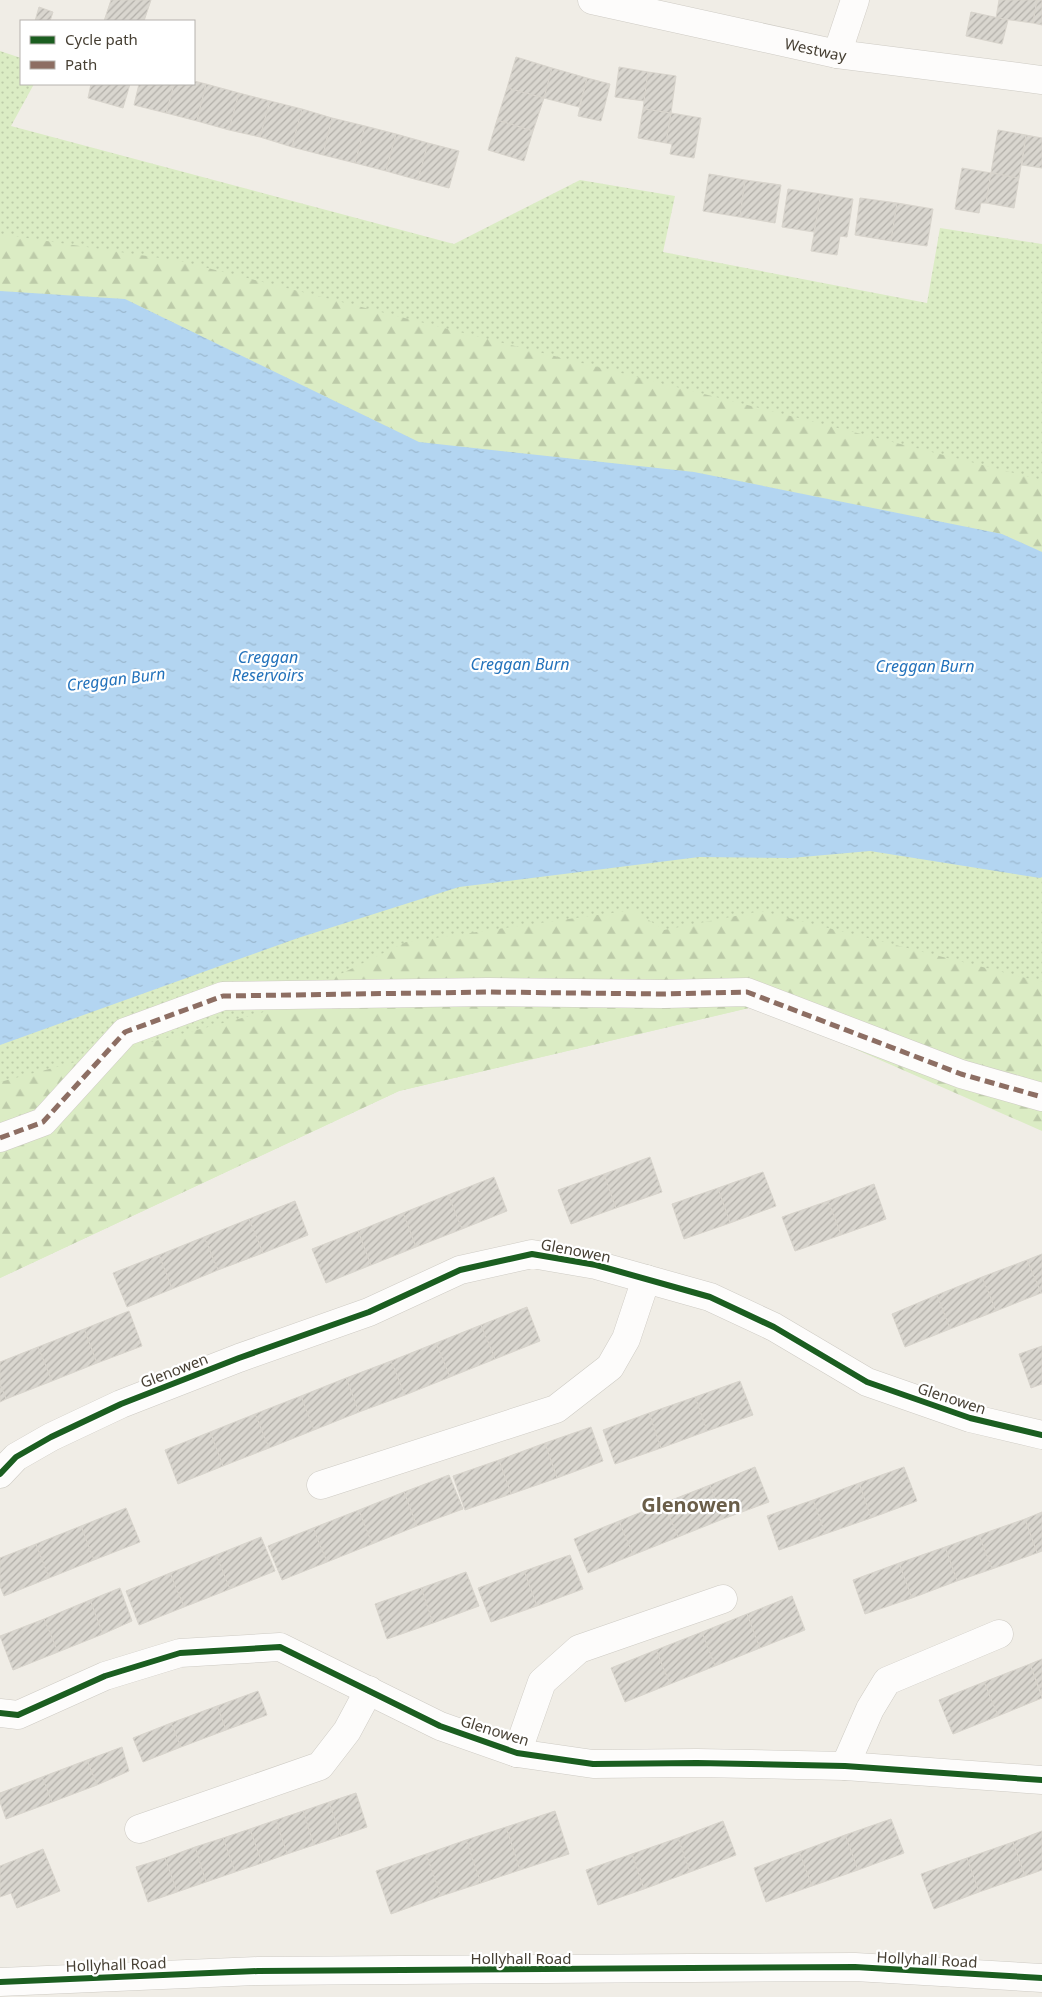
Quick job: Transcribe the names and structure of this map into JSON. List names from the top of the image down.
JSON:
{
  "streets": {
    "street": ["Westway", "Glenowen", "Hollyhall Road"]
  },
  "districts": ["Glenowen"],
  "water": ["Creggan Reservoirs", "Creggan Burn"],
  "legend": ["Cycle path", "Path"]
}
